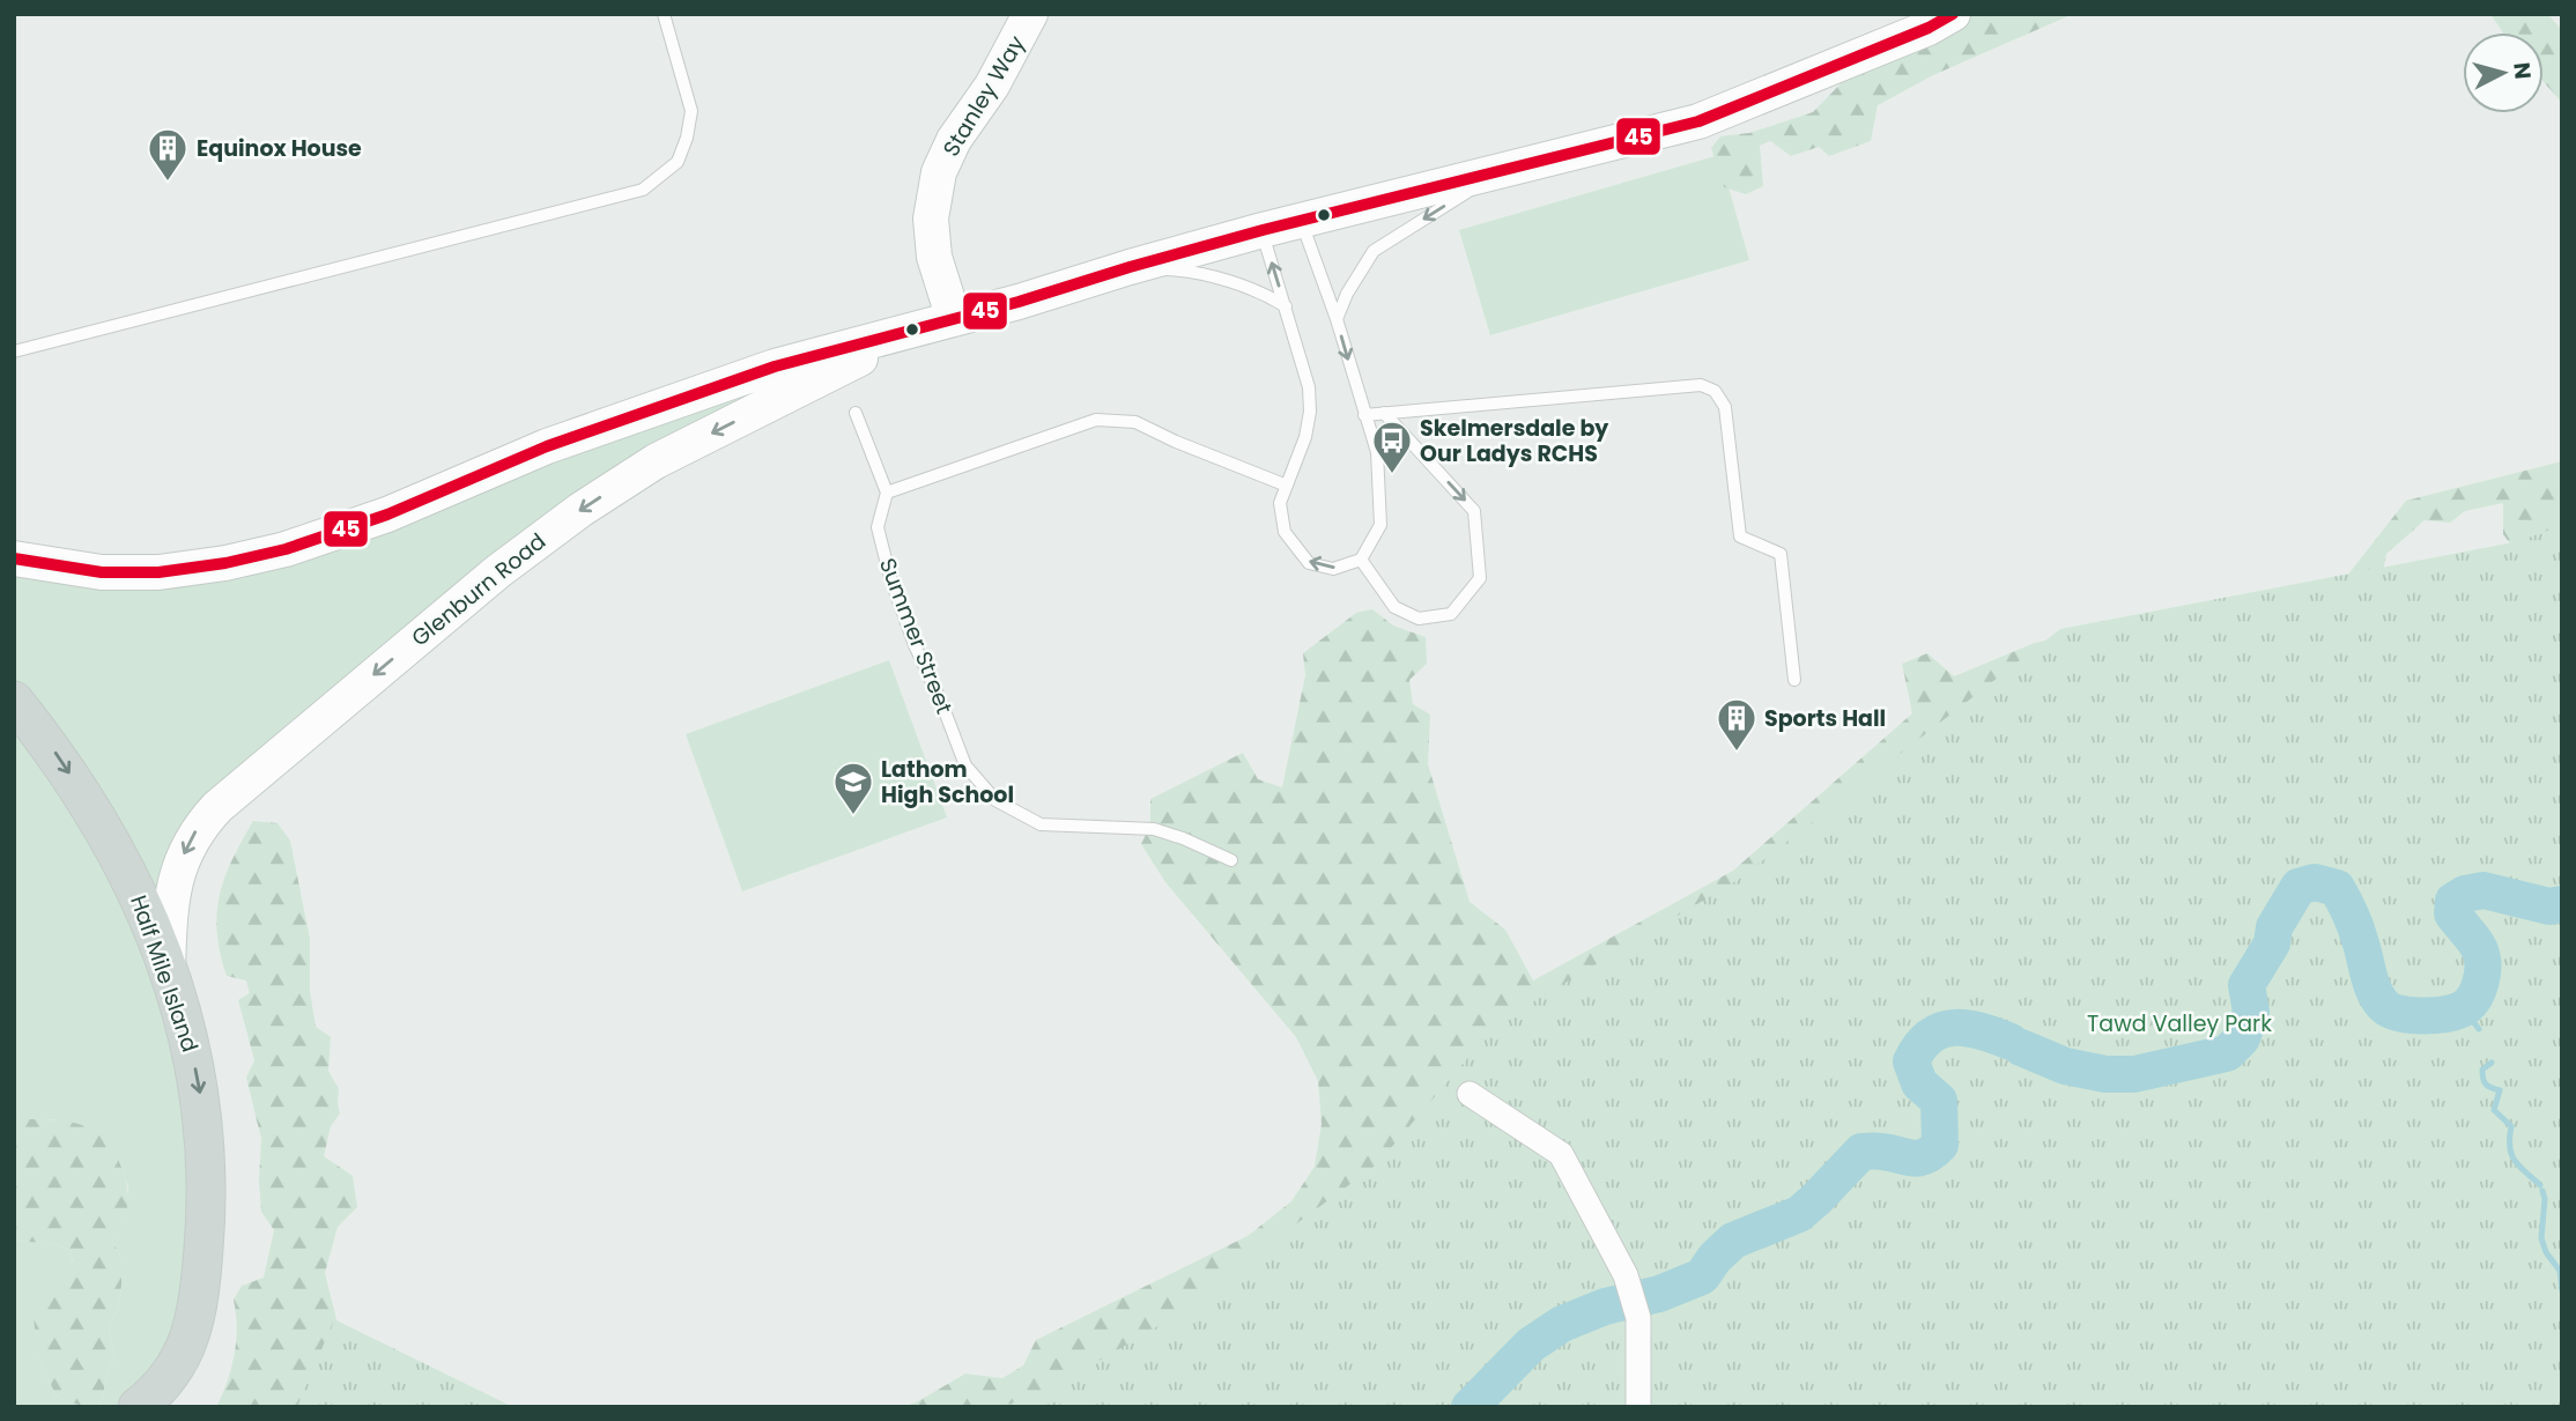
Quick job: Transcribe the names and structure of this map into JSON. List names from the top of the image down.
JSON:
{
  "streets": {
    "main road": ["Half Mile Island"],
    "street": ["Stanley Way", "Glenburn Road"],
    "lane": ["Summer Street"]
  },
  "crossings": [
    ["Stanley Way", "Glenburn Road"],
    ["Glenburn Road", "Half Mile Island"]
  ],
  "one_way": ["Half Mile Island"],
  "parks": ["Tawd Valley Park"],
  "places": {
    "building": ["Equinox House", "Sports Hall"],
    "bus stop": ["Skelmersdale by Our Ladys RCHS"],
    "school or university": ["Lathom High School"]
  },
  "lines": ["transit line 45"],
  "north": "right"
}
